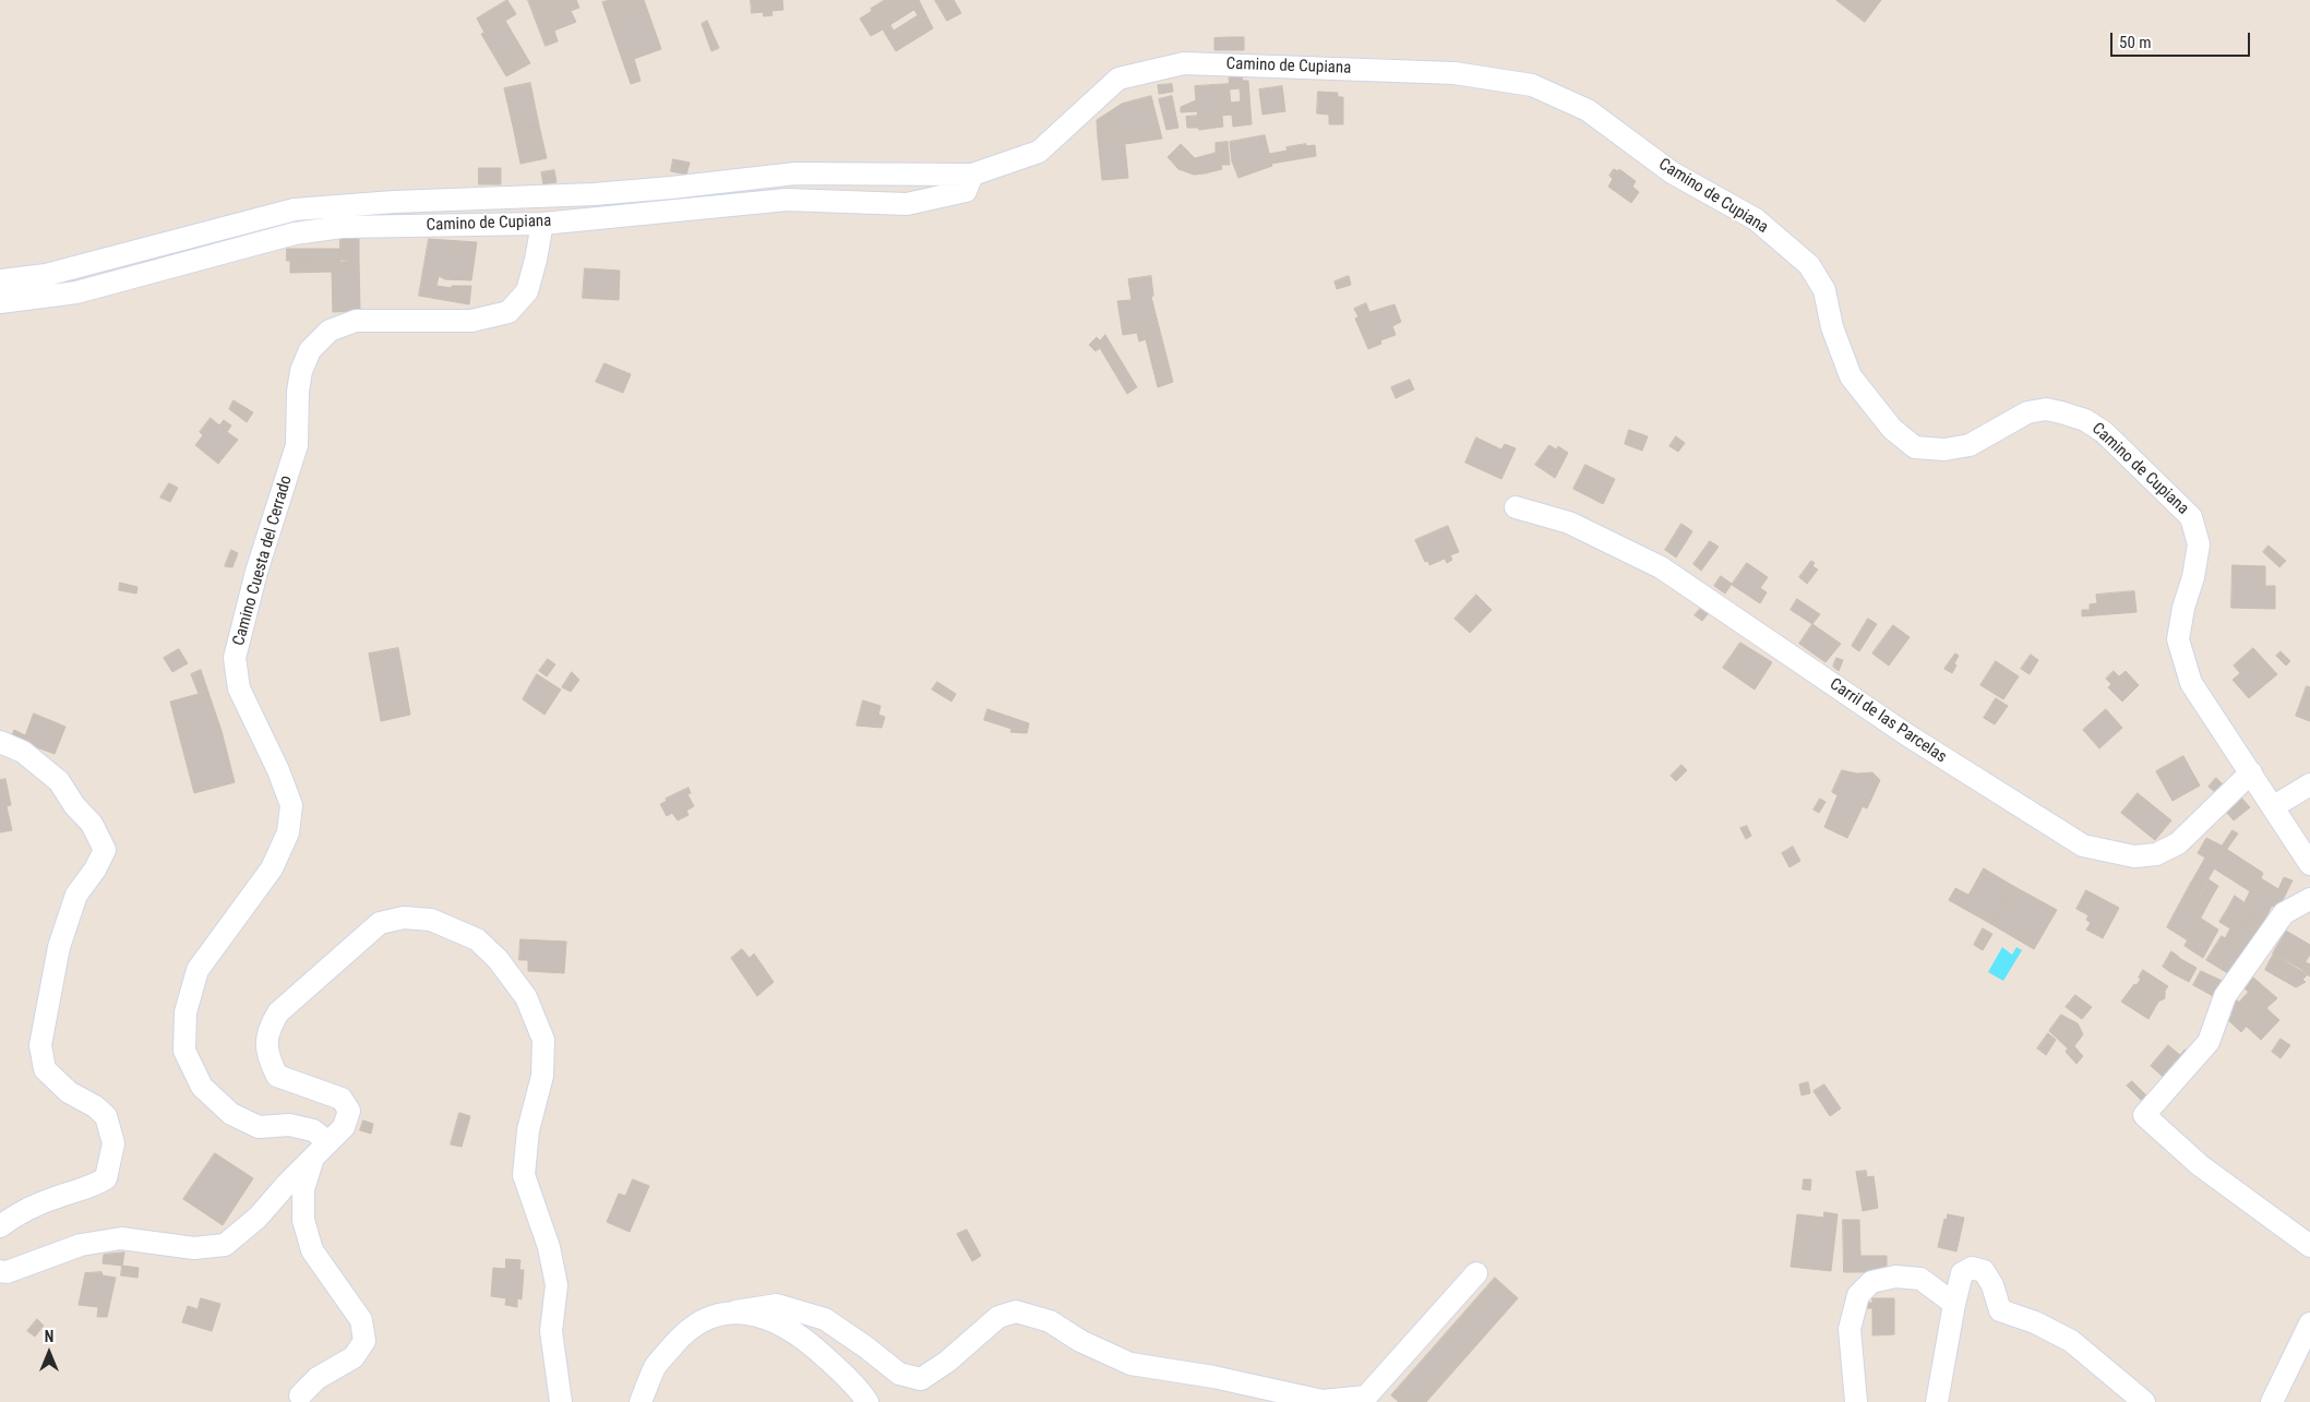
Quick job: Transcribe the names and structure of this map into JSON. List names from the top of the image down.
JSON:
{
  "streets": {
    "street": ["Camino de Cupiana", "Camino Cuesta del Cerrado", "Carril de las Parcelas"]
  },
  "crossings": [
    ["Camino de Cupiana", "Camino Cuesta del Cerrado"],
    ["Camino de Cupiana", "Carril de las Parcelas"]
  ],
  "scale_bar": "50 m",
  "north": "top"
}
